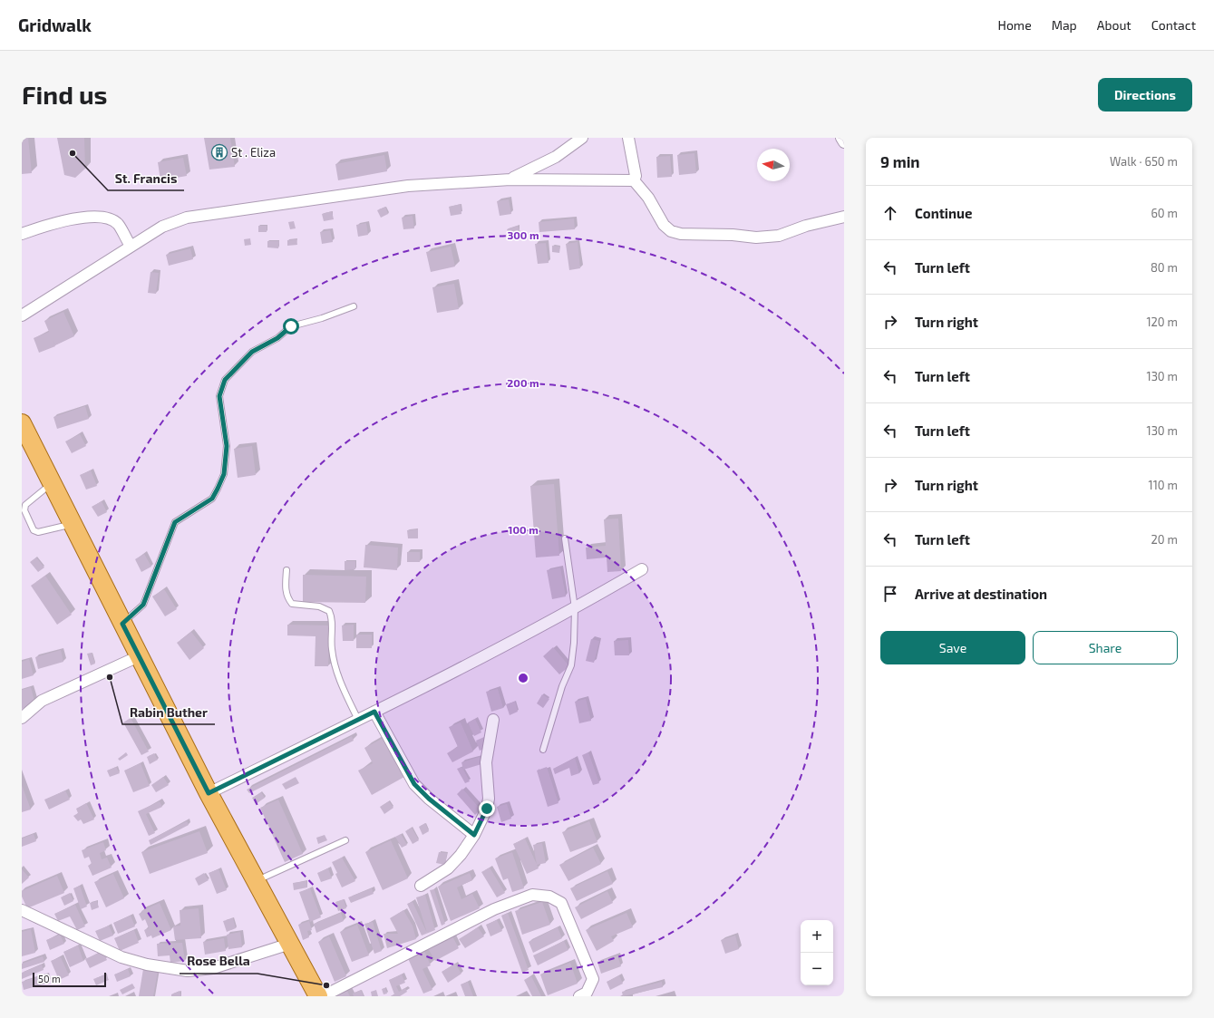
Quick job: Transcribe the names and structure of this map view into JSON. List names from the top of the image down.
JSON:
{
  "places": {
    "building": ["St . Eliza"],
    "other": ["St. Francis", "Rabin Buther", "Rose Bella"]
  },
  "scale_bar": "50 m",
  "north": "left",
  "page": {
    "header": "Gridwalk",
    "nav": [
      "Home",
      "Map",
      "About",
      "Contact"
    ],
    "buttons": [
      "Directions",
      ["Save", "Share"]
    ],
    "title": "Find us",
    "heading": ["9 min", "Walk · 650 m"],
    "list": [
      ["Continue", "60 m"],
      ["Turn left", "80 m"],
      ["Turn right", "120 m"],
      ["Turn left", "130 m"],
      ["Turn left", "130 m"],
      ["Turn right", "110 m"],
      ["Turn left", "20 m"],
      "Arrive at destination"
    ],
    "map_buttons": ["+", "−"],
    "scale": "50 m"
  },
  "rings": ["300 m", "200 m", "100 m"]
}
